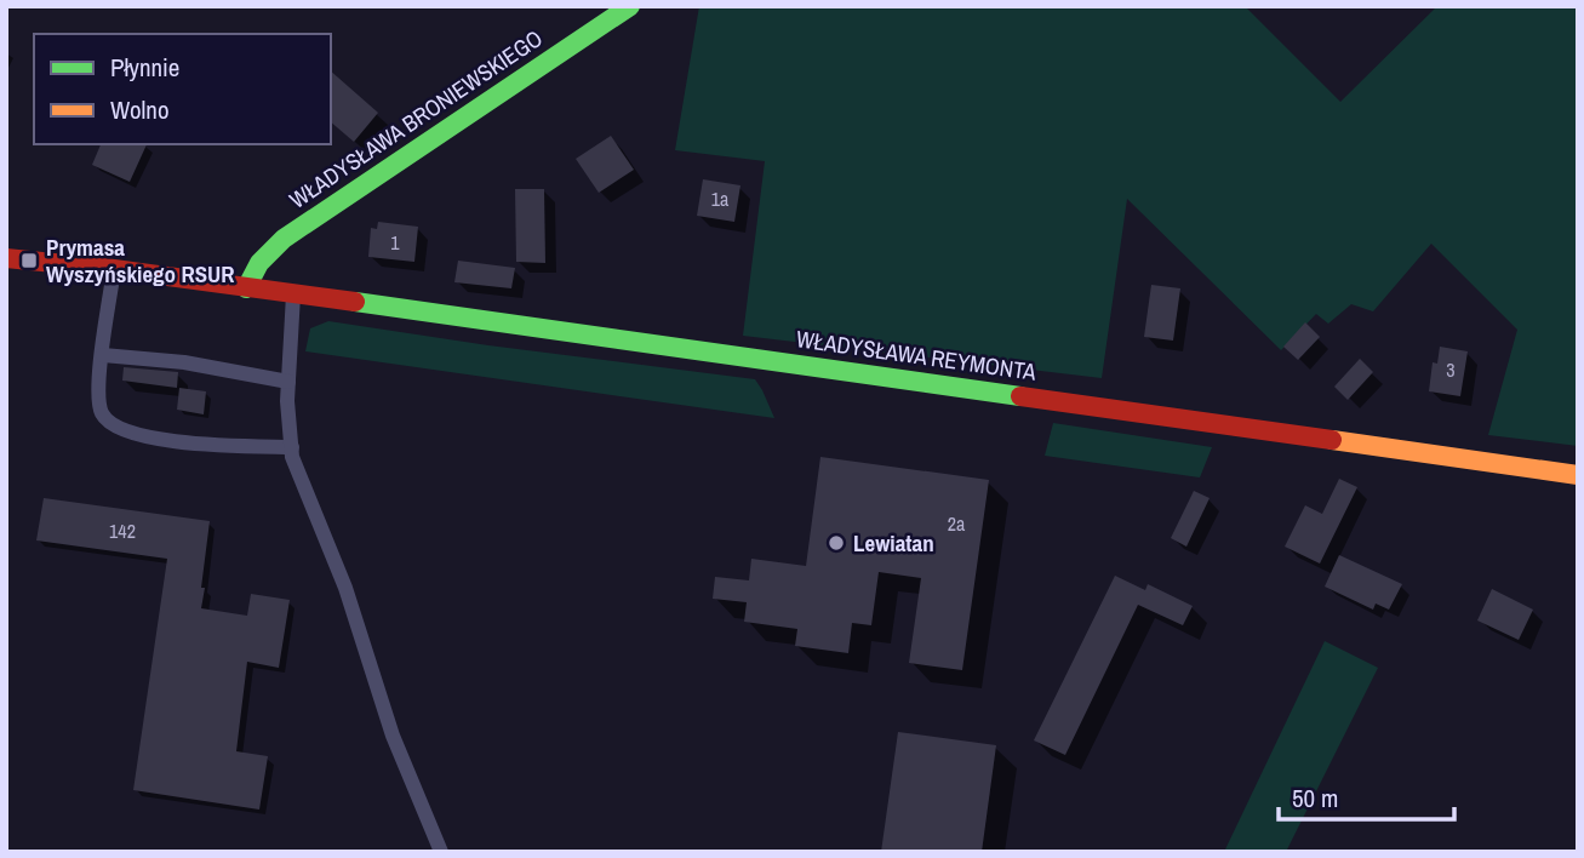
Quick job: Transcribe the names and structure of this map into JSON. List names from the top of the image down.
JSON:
{
  "streets": {
    "street": ["WŁADYSŁAWA BRONIEWSKIEGO", "WŁADYSŁAWA REYMONTA"]
  },
  "crossings": [
    ["WŁADYSŁAWA BRONIEWSKIEGO", "WŁADYSŁAWA REYMONTA"]
  ],
  "places": {
    "transit": ["Prymasa Wyszyńskiego RSUR"],
    "other": ["Lewiatan"]
  },
  "house_numbers": [
    "1a",
    "1",
    "3",
    "2a",
    "142"
  ],
  "legend": ["Płynnie", "Wolno"],
  "scale_bar": "50 m"
}
